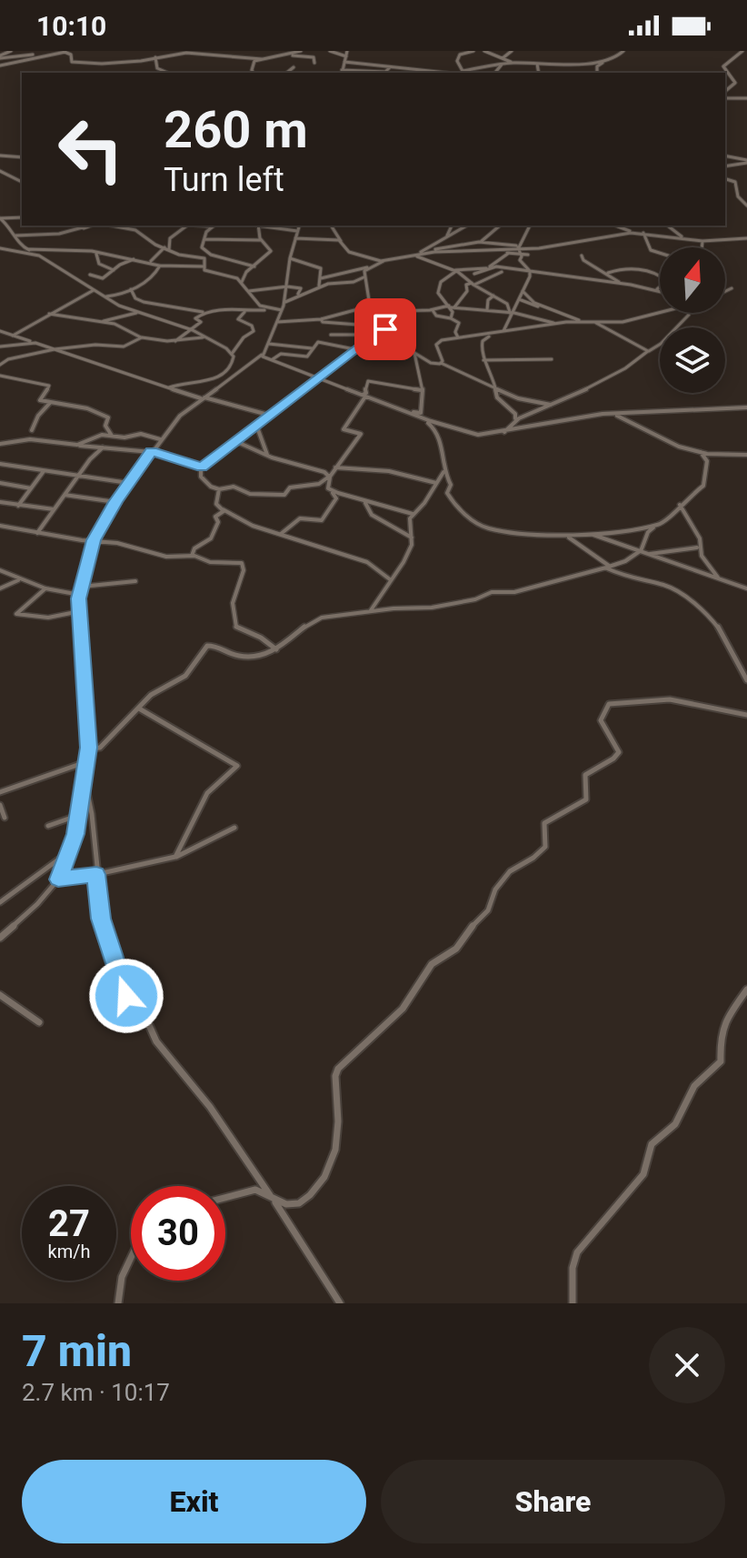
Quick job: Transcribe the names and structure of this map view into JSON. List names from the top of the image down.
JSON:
{
  "north": "top",
  "page": {
    "status": "10:10",
    "turn": ["260 m", "Turn left"],
    "speed": "27 km/h",
    "limit": "30",
    "heading": ["7 min", "2.7 km · 10:17"],
    "buttons": ["Exit", "Share"]
  }
}
